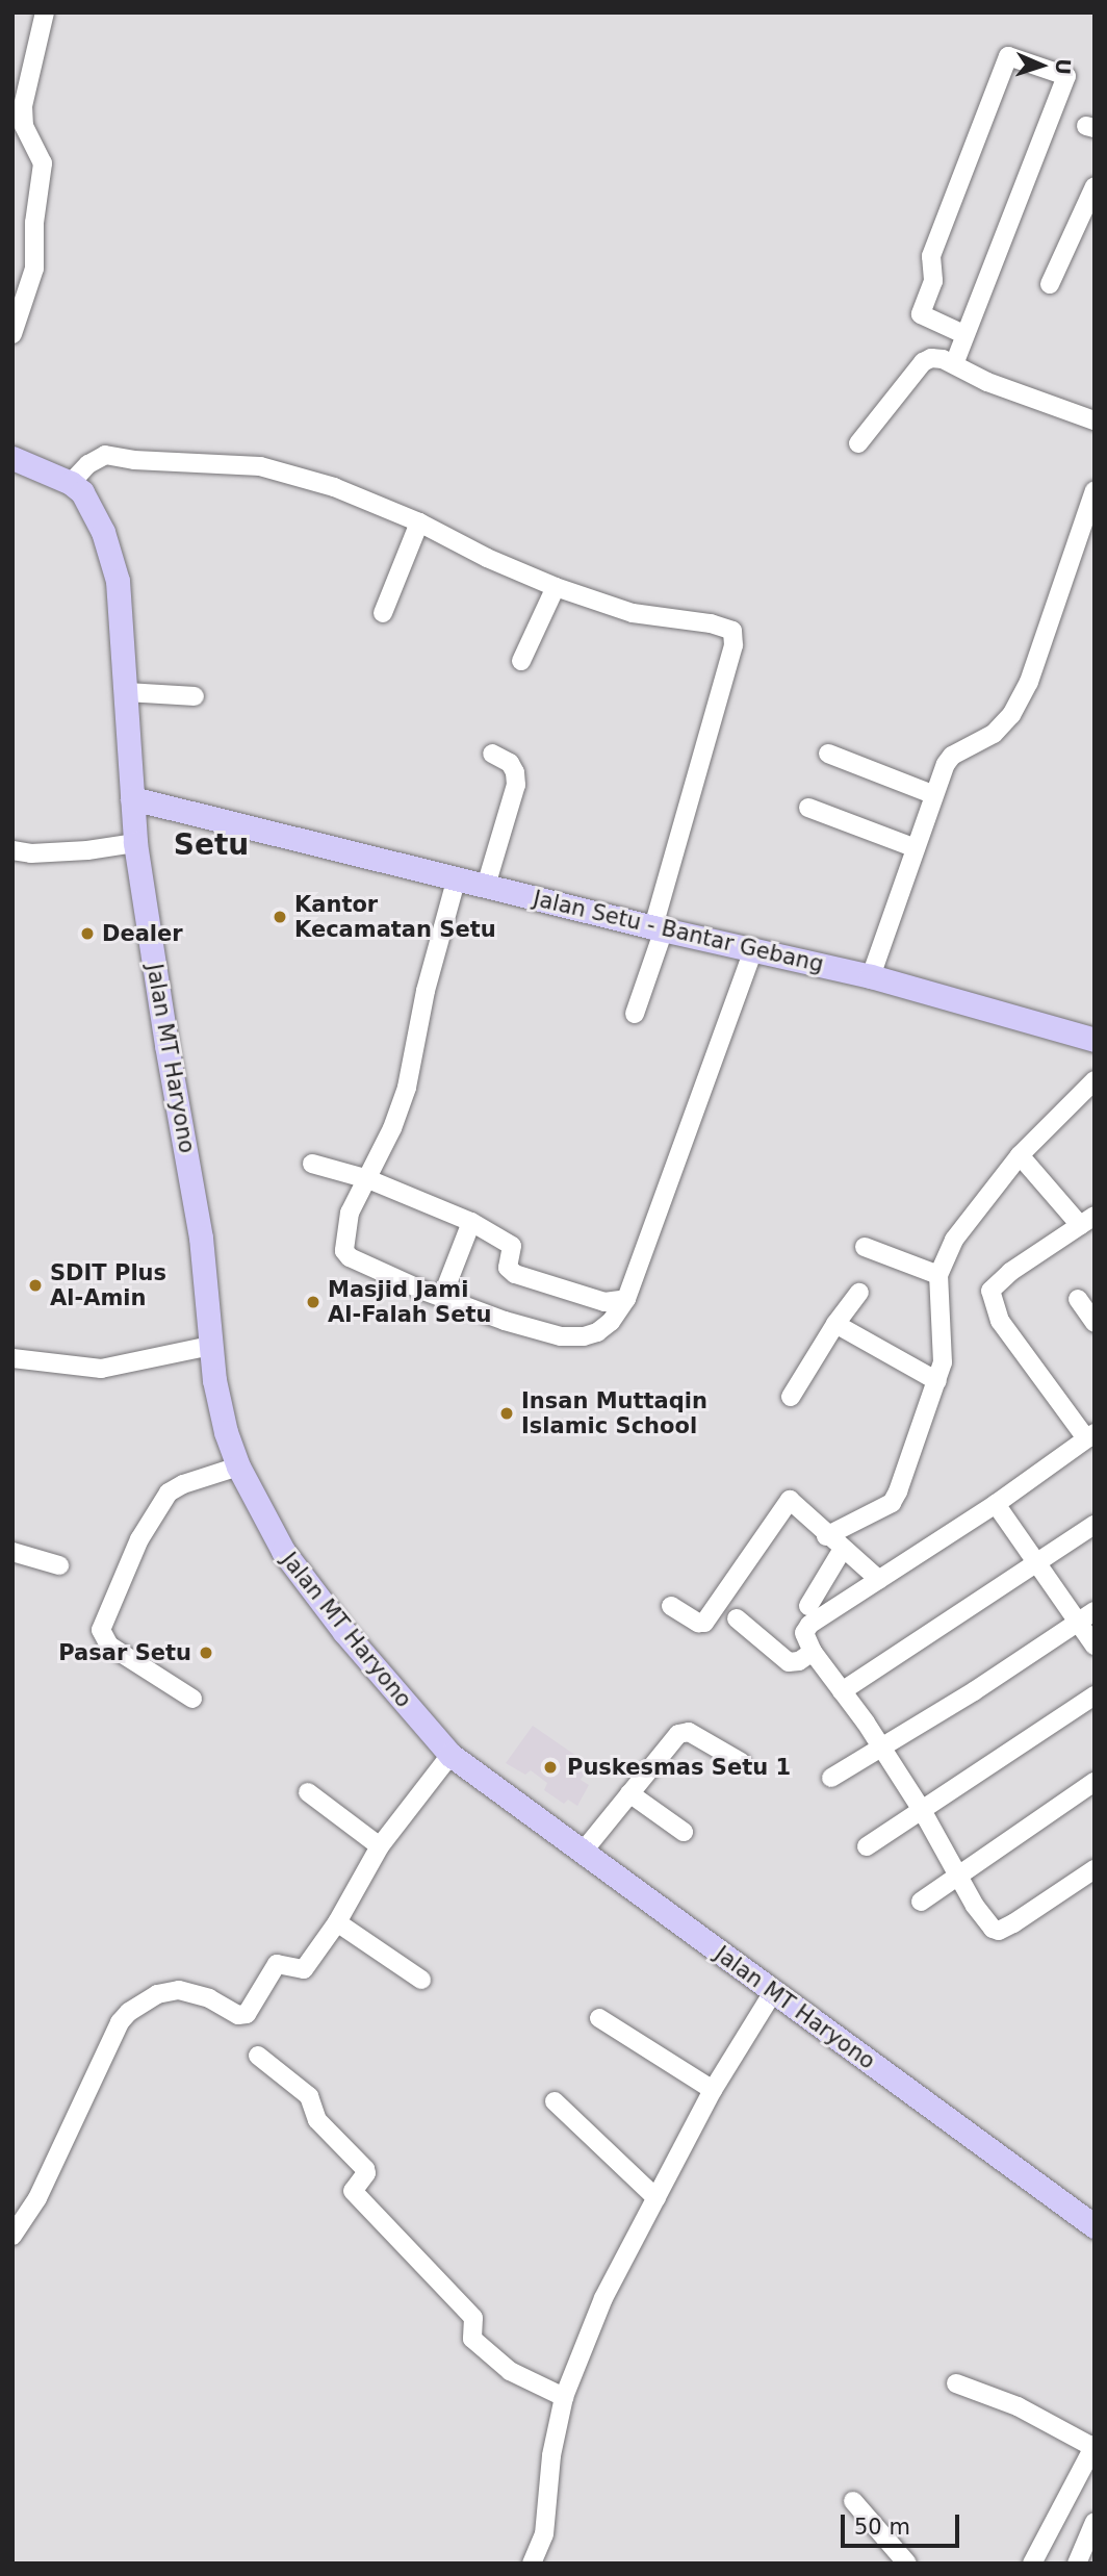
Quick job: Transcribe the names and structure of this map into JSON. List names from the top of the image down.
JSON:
{
  "streets": {
    "main road": ["Jalan Setu - Bantar Gebang", "Jalan MT Haryono"]
  },
  "crossings": [
    ["Jalan Setu - Bantar Gebang", "Jalan MT Haryono"]
  ],
  "districts": ["Setu"],
  "places": [
    "Kantor Kecamatan Setu",
    "Dealer",
    "SDIT Plus Al-Amin",
    "Masjid Jami Al-Falah Setu",
    "Insan Muttaqin Islamic School",
    "Pasar Setu",
    "Puskesmas Setu 1"
  ],
  "scale_bar": "50 m",
  "north": "right"
}
